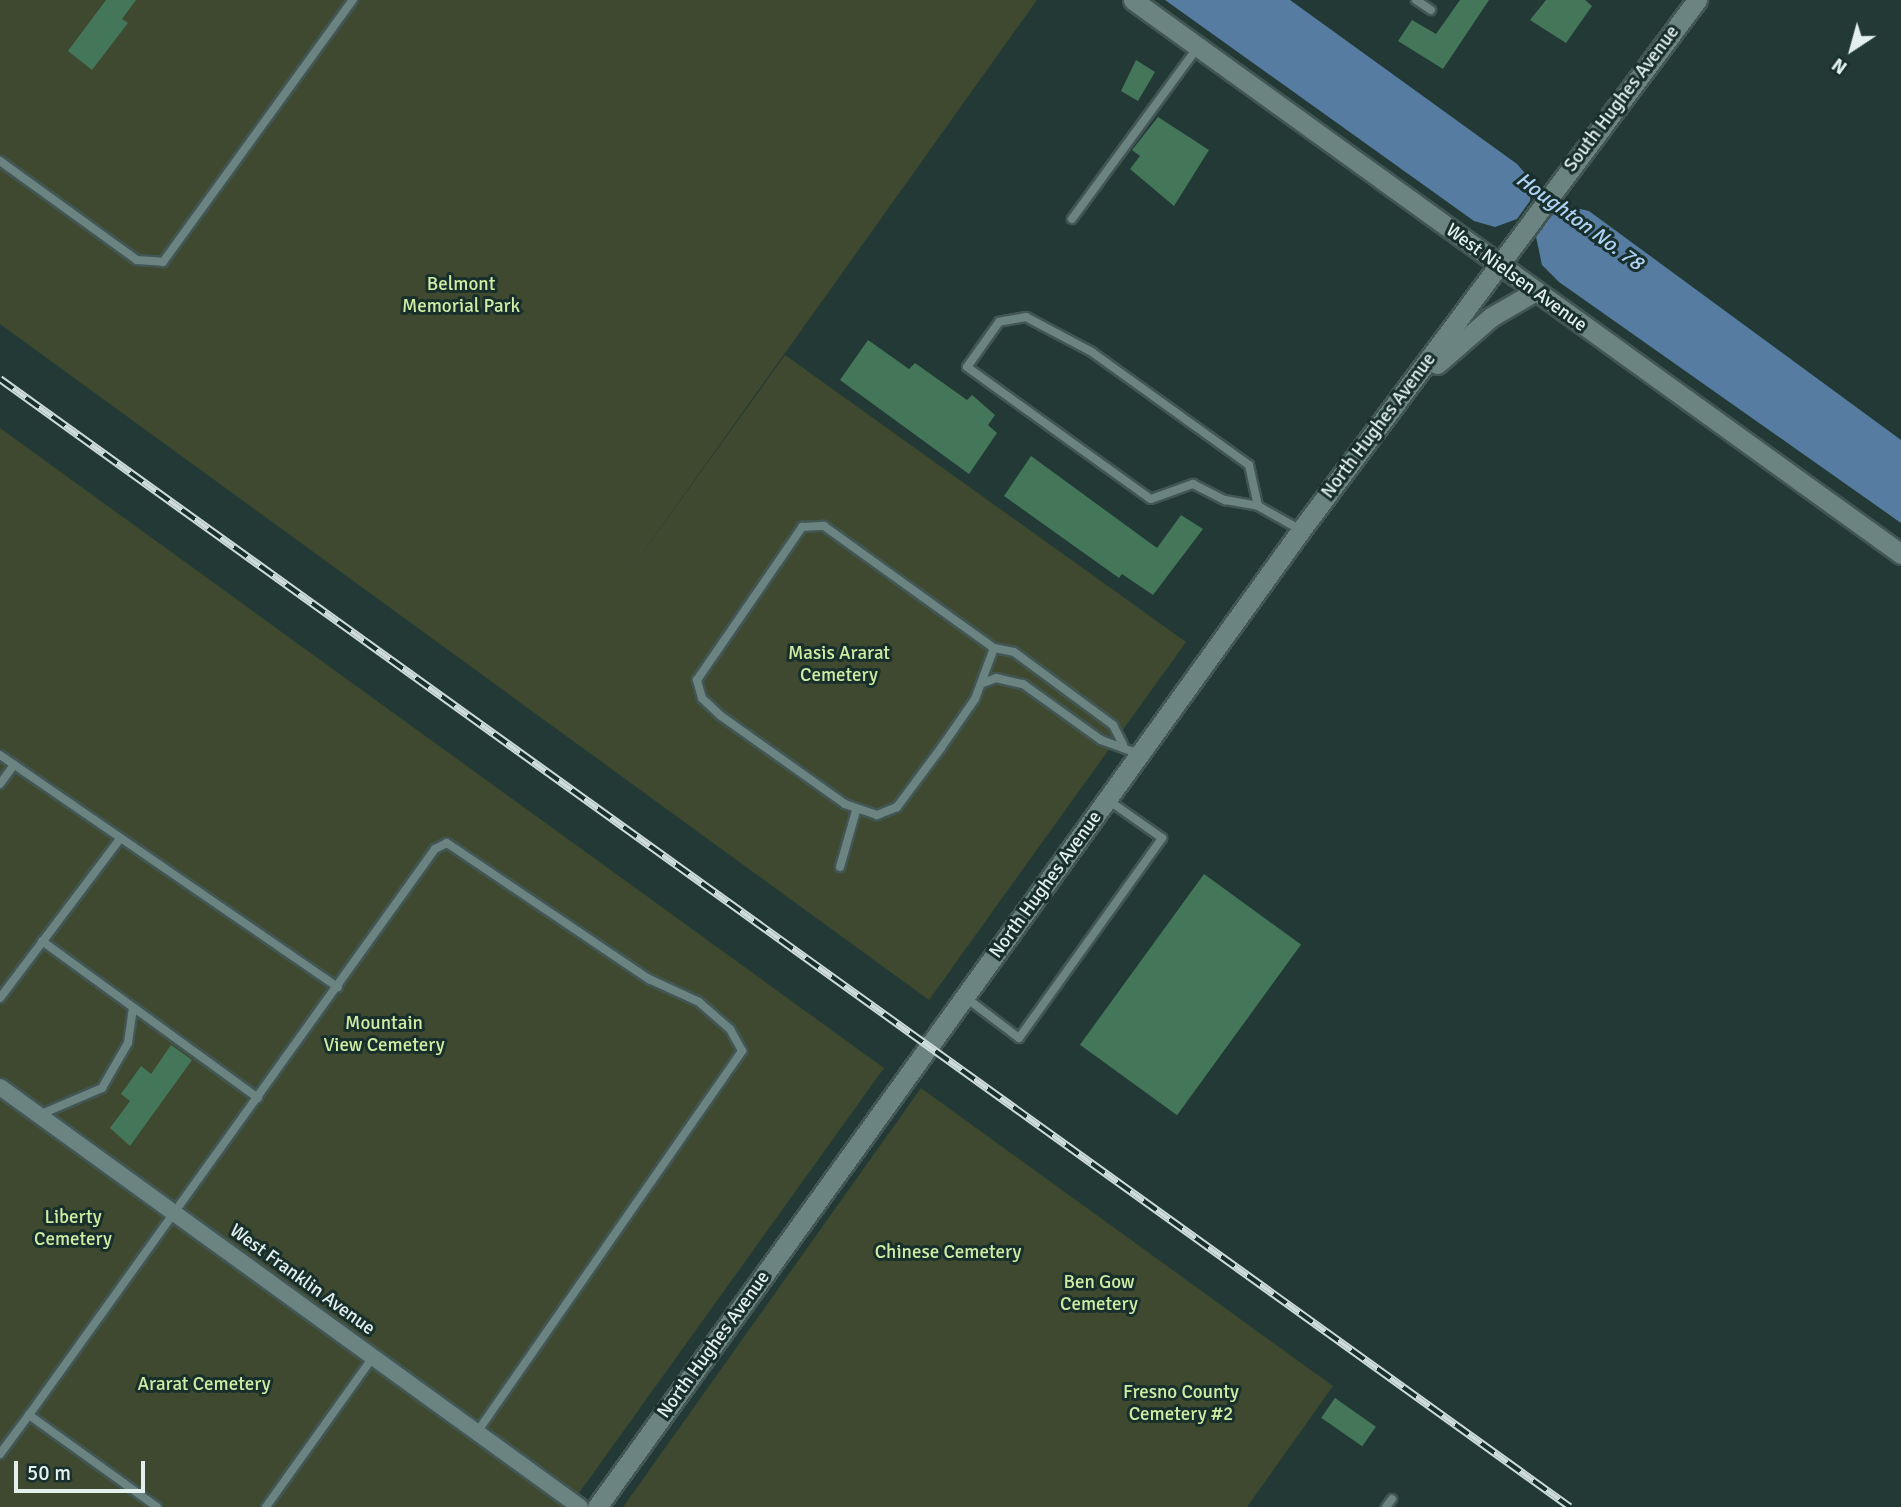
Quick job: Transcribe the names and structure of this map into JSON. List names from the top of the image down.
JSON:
{
  "streets": {
    "street": [
      "South Hughes Avenue",
      "West Nielsen Avenue",
      "North Hughes Avenue",
      "West Franklin Avenue"
    ]
  },
  "crossings": [
    ["South Hughes Avenue", "West Nielsen Avenue"],
    ["South Hughes Avenue", "North Hughes Avenue"],
    ["West Nielsen Avenue", "North Hughes Avenue"]
  ],
  "water": ["Houghton No. 78"],
  "parks": [
    "Belmont Memorial Park",
    "Masis Ararat Cemetery",
    "Mountain View Cemetery",
    "Liberty Cemetery",
    "Chinese Cemetery",
    "Ben Gow Cemetery",
    "Ararat Cemetery",
    "Fresno County Cemetery #2"
  ],
  "scale_bar": "50 m",
  "north": "bottom left"
}
